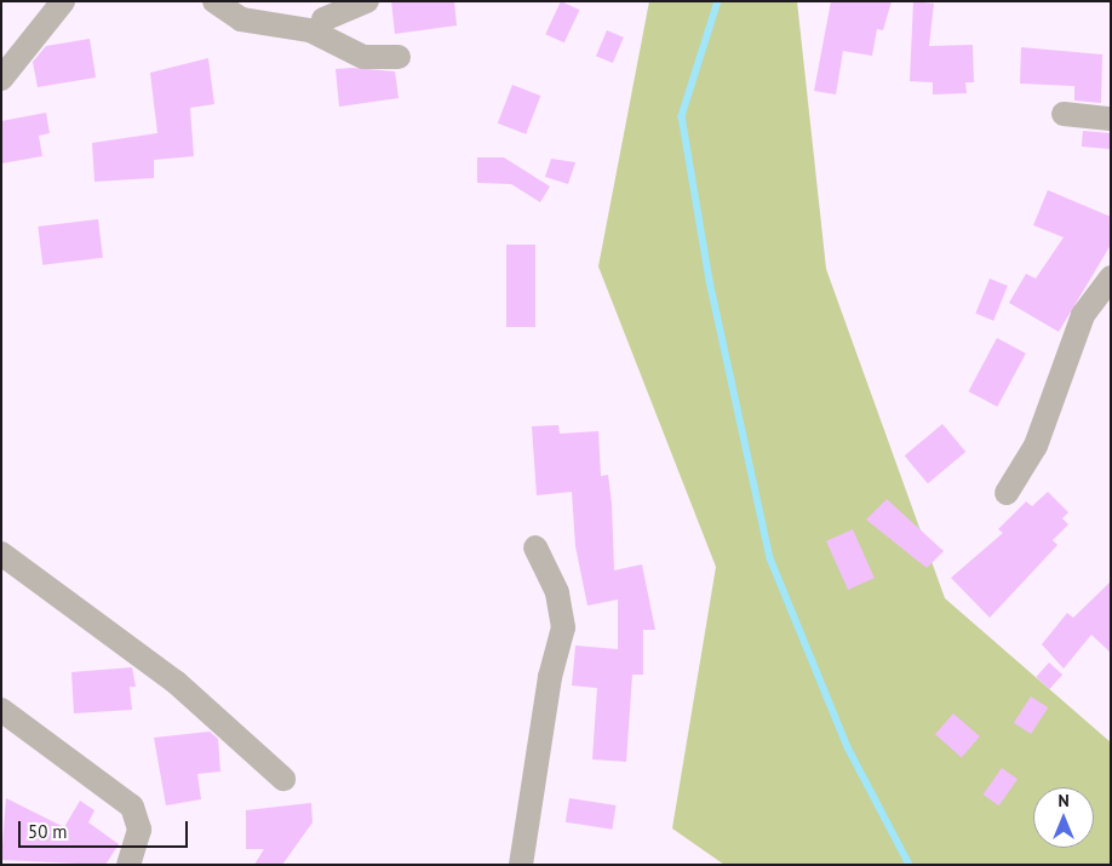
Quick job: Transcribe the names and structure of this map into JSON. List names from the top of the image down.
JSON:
{
  "scale_bar": "50 m",
  "north": "top"
}
